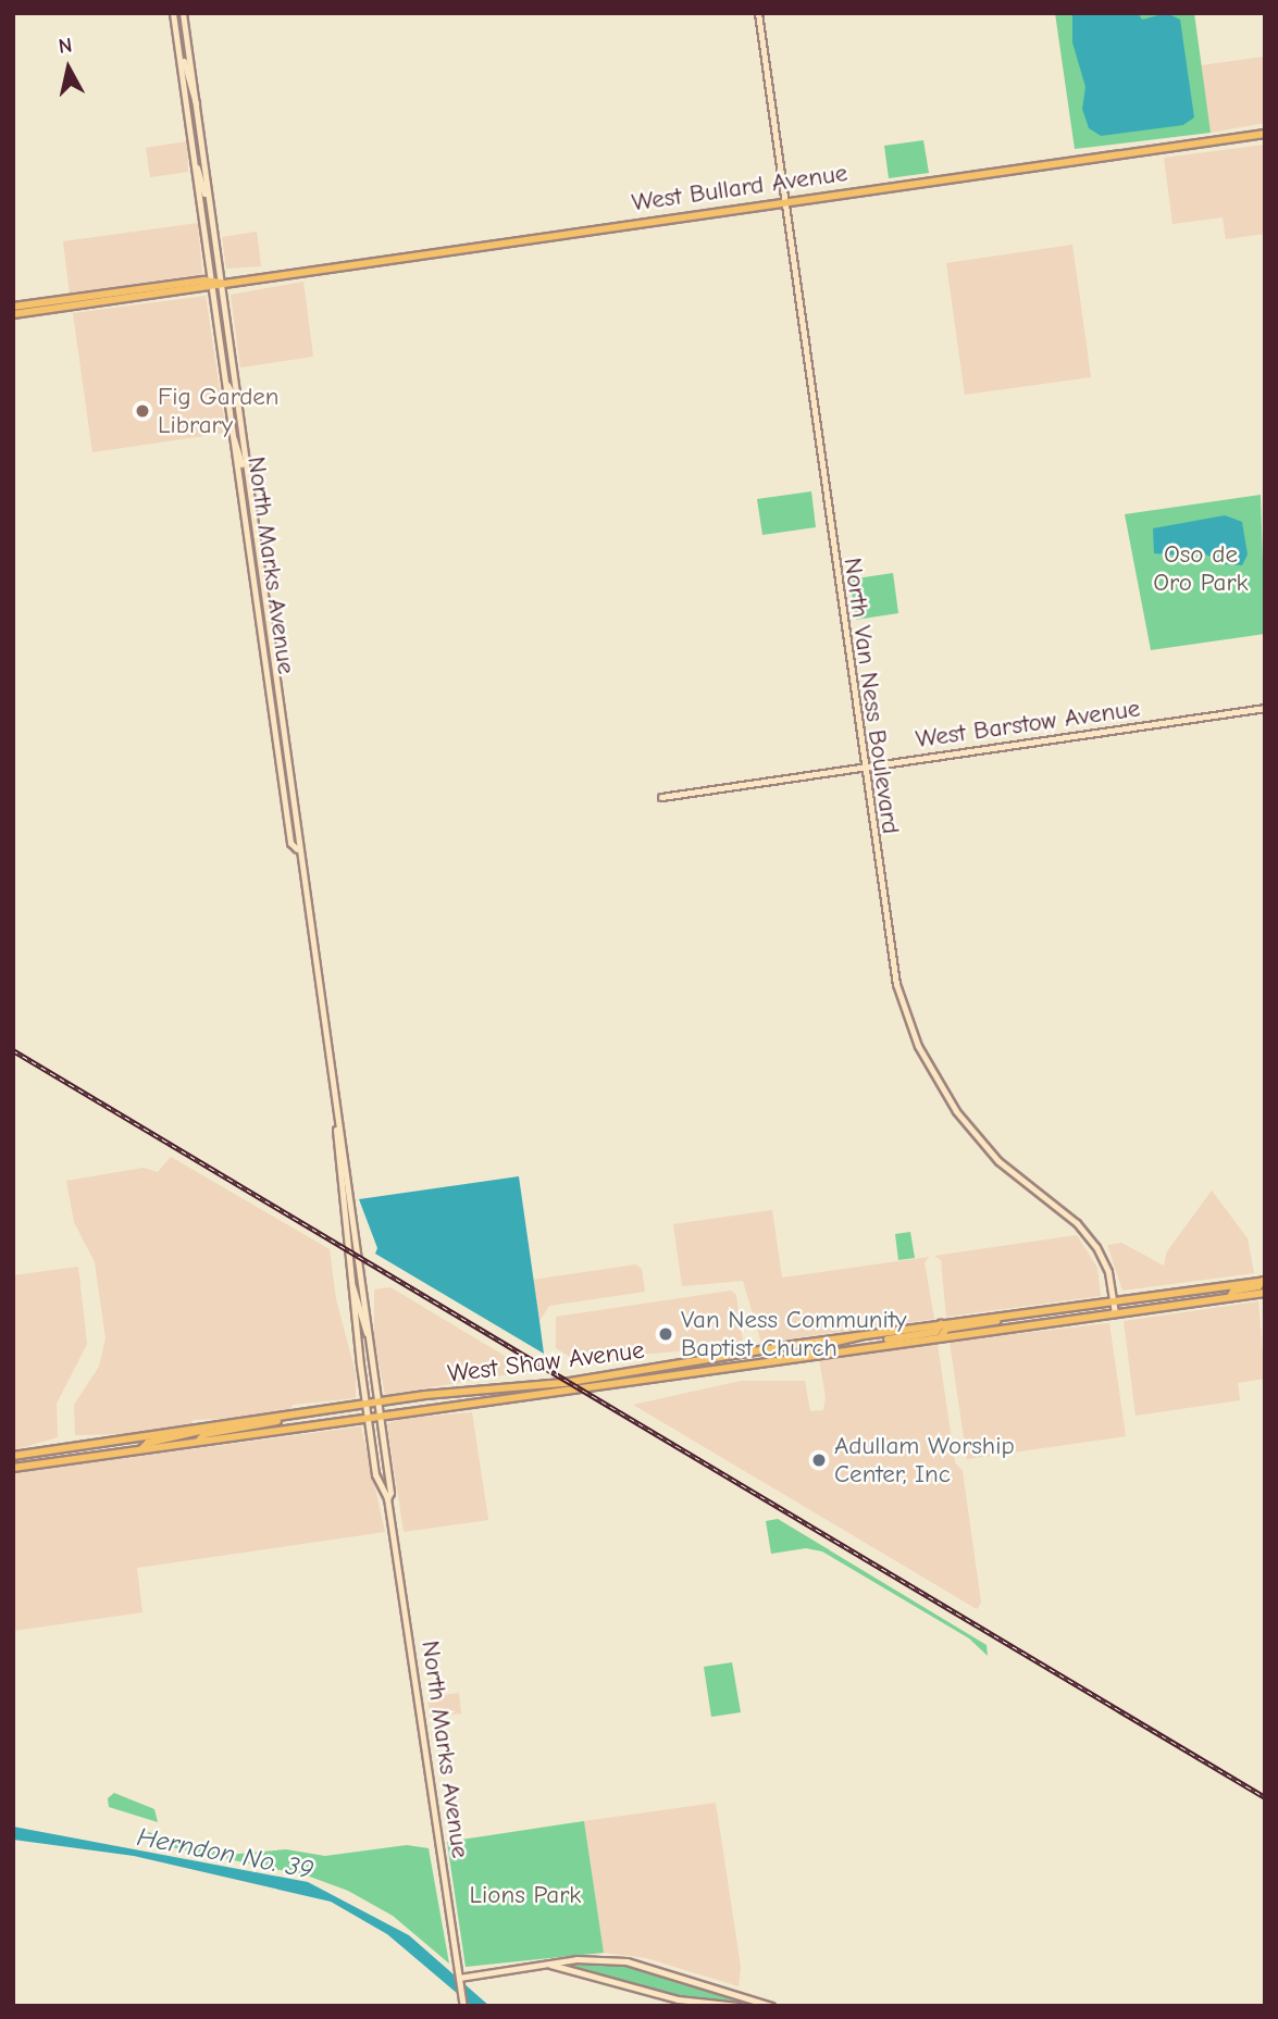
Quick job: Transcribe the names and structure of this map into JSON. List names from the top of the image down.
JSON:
{
  "streets": {
    "main road": [
      "West Bullard Avenue",
      "North Marks Avenue",
      "North Van Ness Boulevard",
      "West Barstow Avenue",
      "West Shaw Avenue"
    ]
  },
  "crossings": [
    ["West Bullard Avenue", "North Marks Avenue"],
    ["West Bullard Avenue", "North Van Ness Boulevard"],
    ["North Marks Avenue", "West Shaw Avenue"],
    ["North Van Ness Boulevard", "West Barstow Avenue"],
    ["North Van Ness Boulevard", "West Shaw Avenue"]
  ],
  "water": ["Herndon No. 39"],
  "parks": ["Oso de Oro Park", "Lions Park"],
  "places": ["Fig Garden Library", "Van Ness Community Baptist Church", "Adullam Worship Center, Inc"],
  "north": "top"
}
